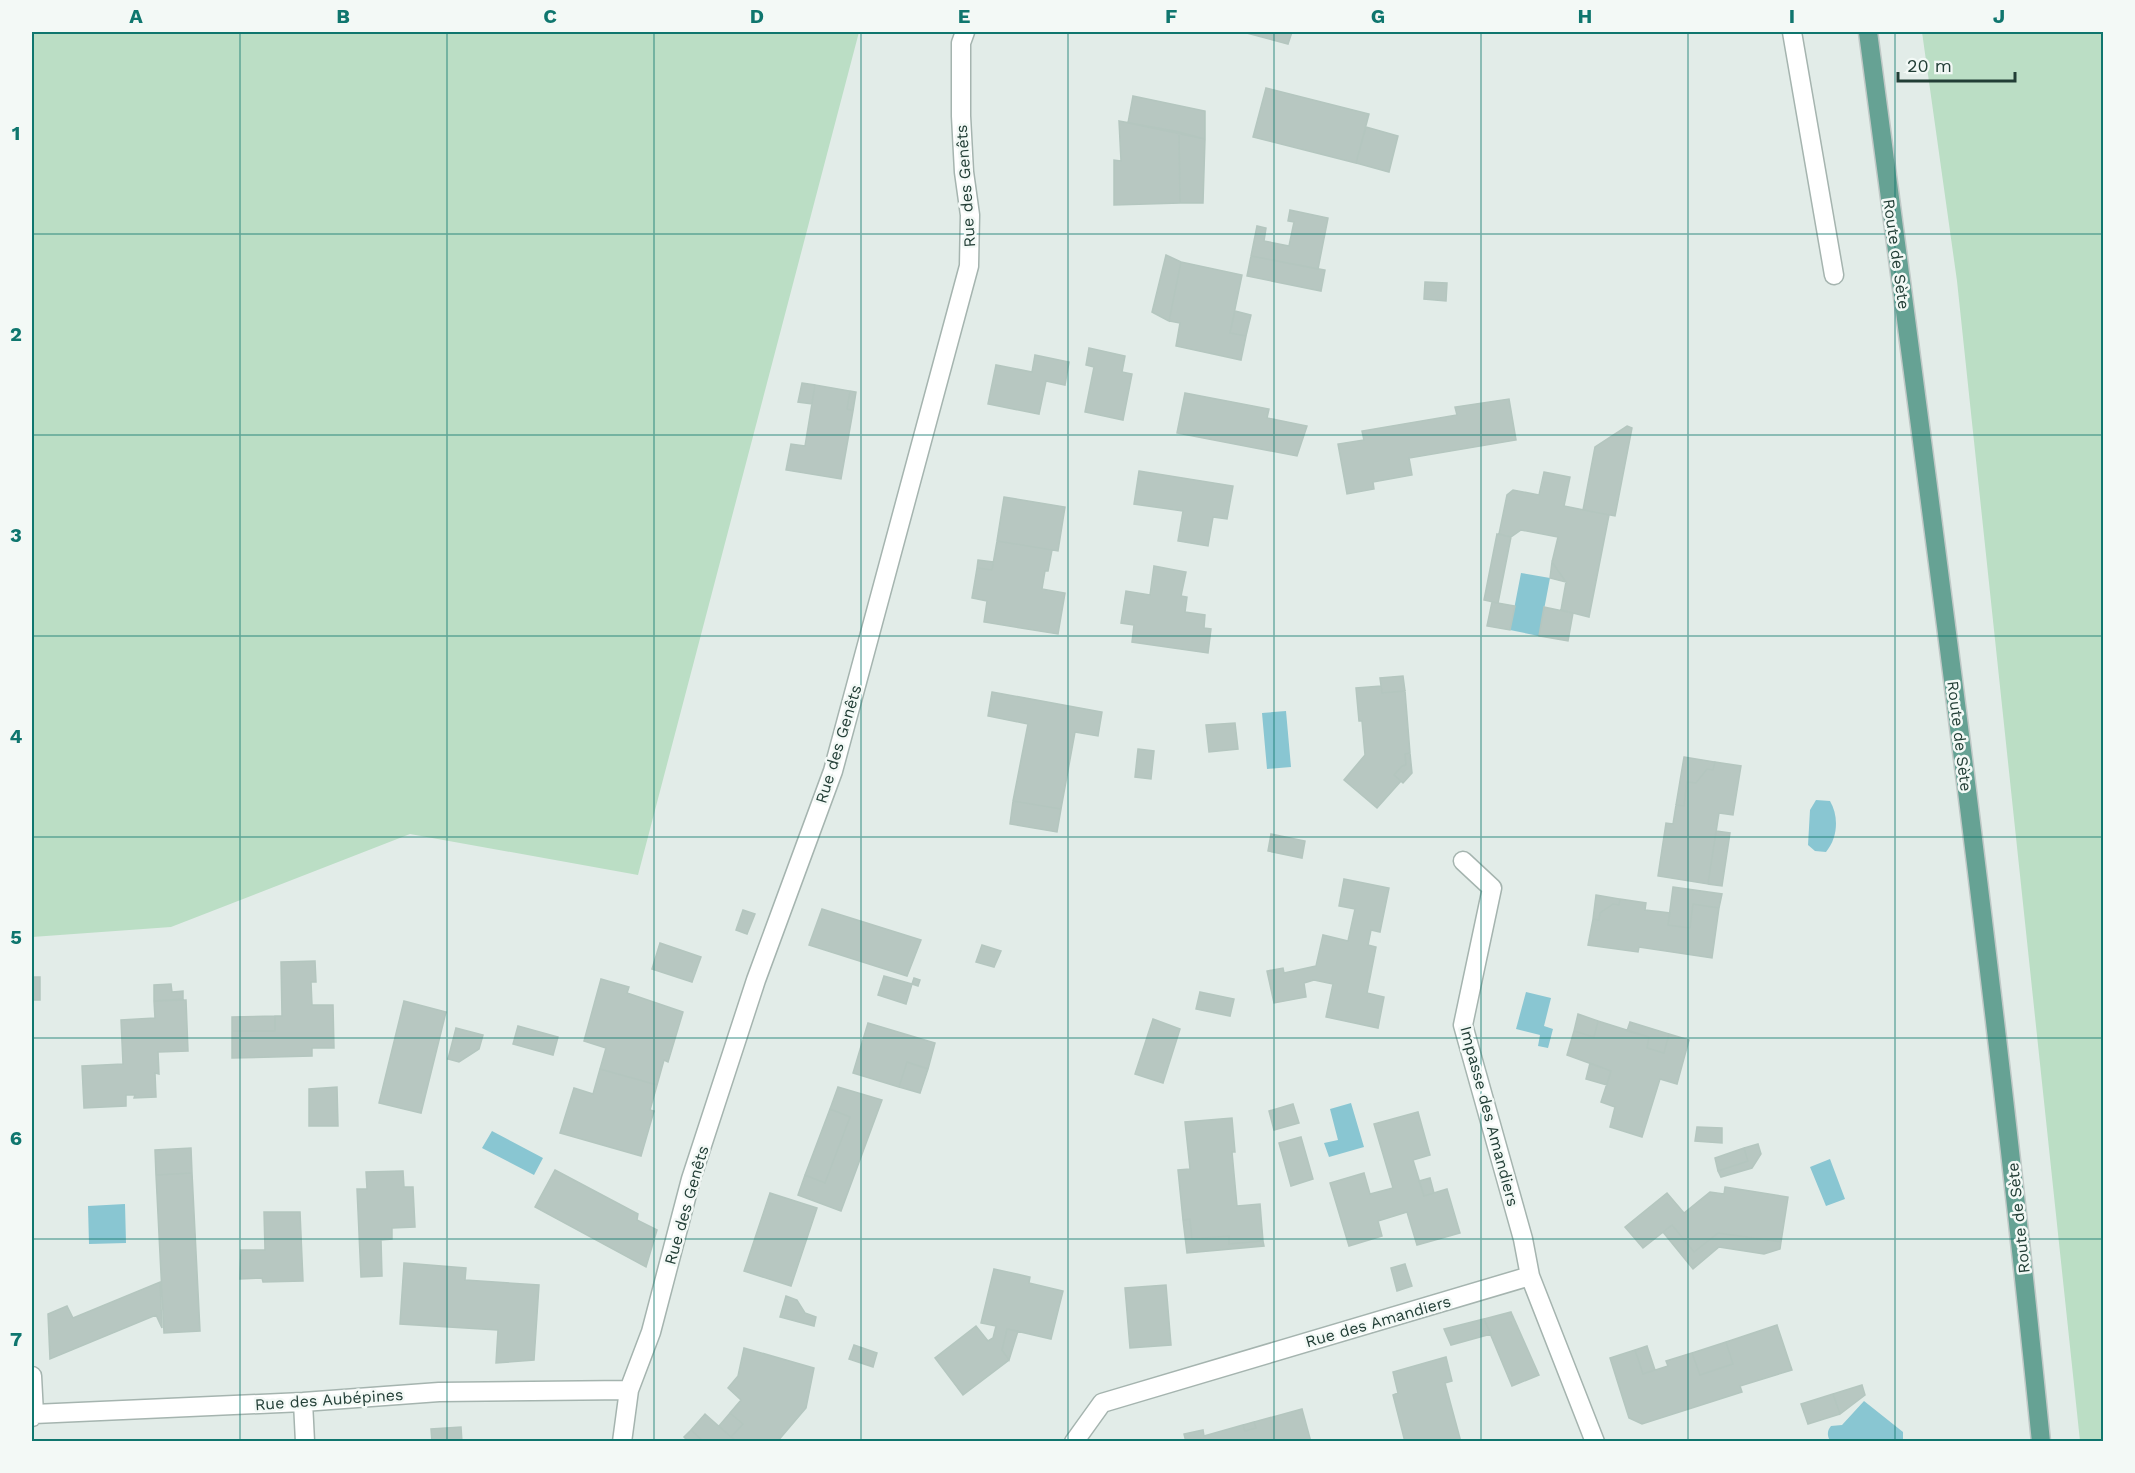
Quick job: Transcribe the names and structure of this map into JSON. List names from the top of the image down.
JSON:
{
  "streets": {
    "main road": ["Route de Sète"],
    "street": [
      "Rue des Genêts",
      "Impasse des Amandiers",
      "Rue des Amandiers",
      "Rue des Aubépines"
    ]
  },
  "crossings": [
    ["Rue des Genêts", "Rue des Aubépines"],
    ["Impasse des Amandiers", "Rue des Amandiers"]
  ],
  "scale_bar": "20 m",
  "grid": {
    "columns": [
      "A",
      "B",
      "C",
      "D",
      "E",
      "F",
      "G",
      "H",
      "I",
      "J"
    ],
    "rows": [
      "1",
      "2",
      "3",
      "4",
      "5",
      "6",
      "7"
    ]
  }
}
